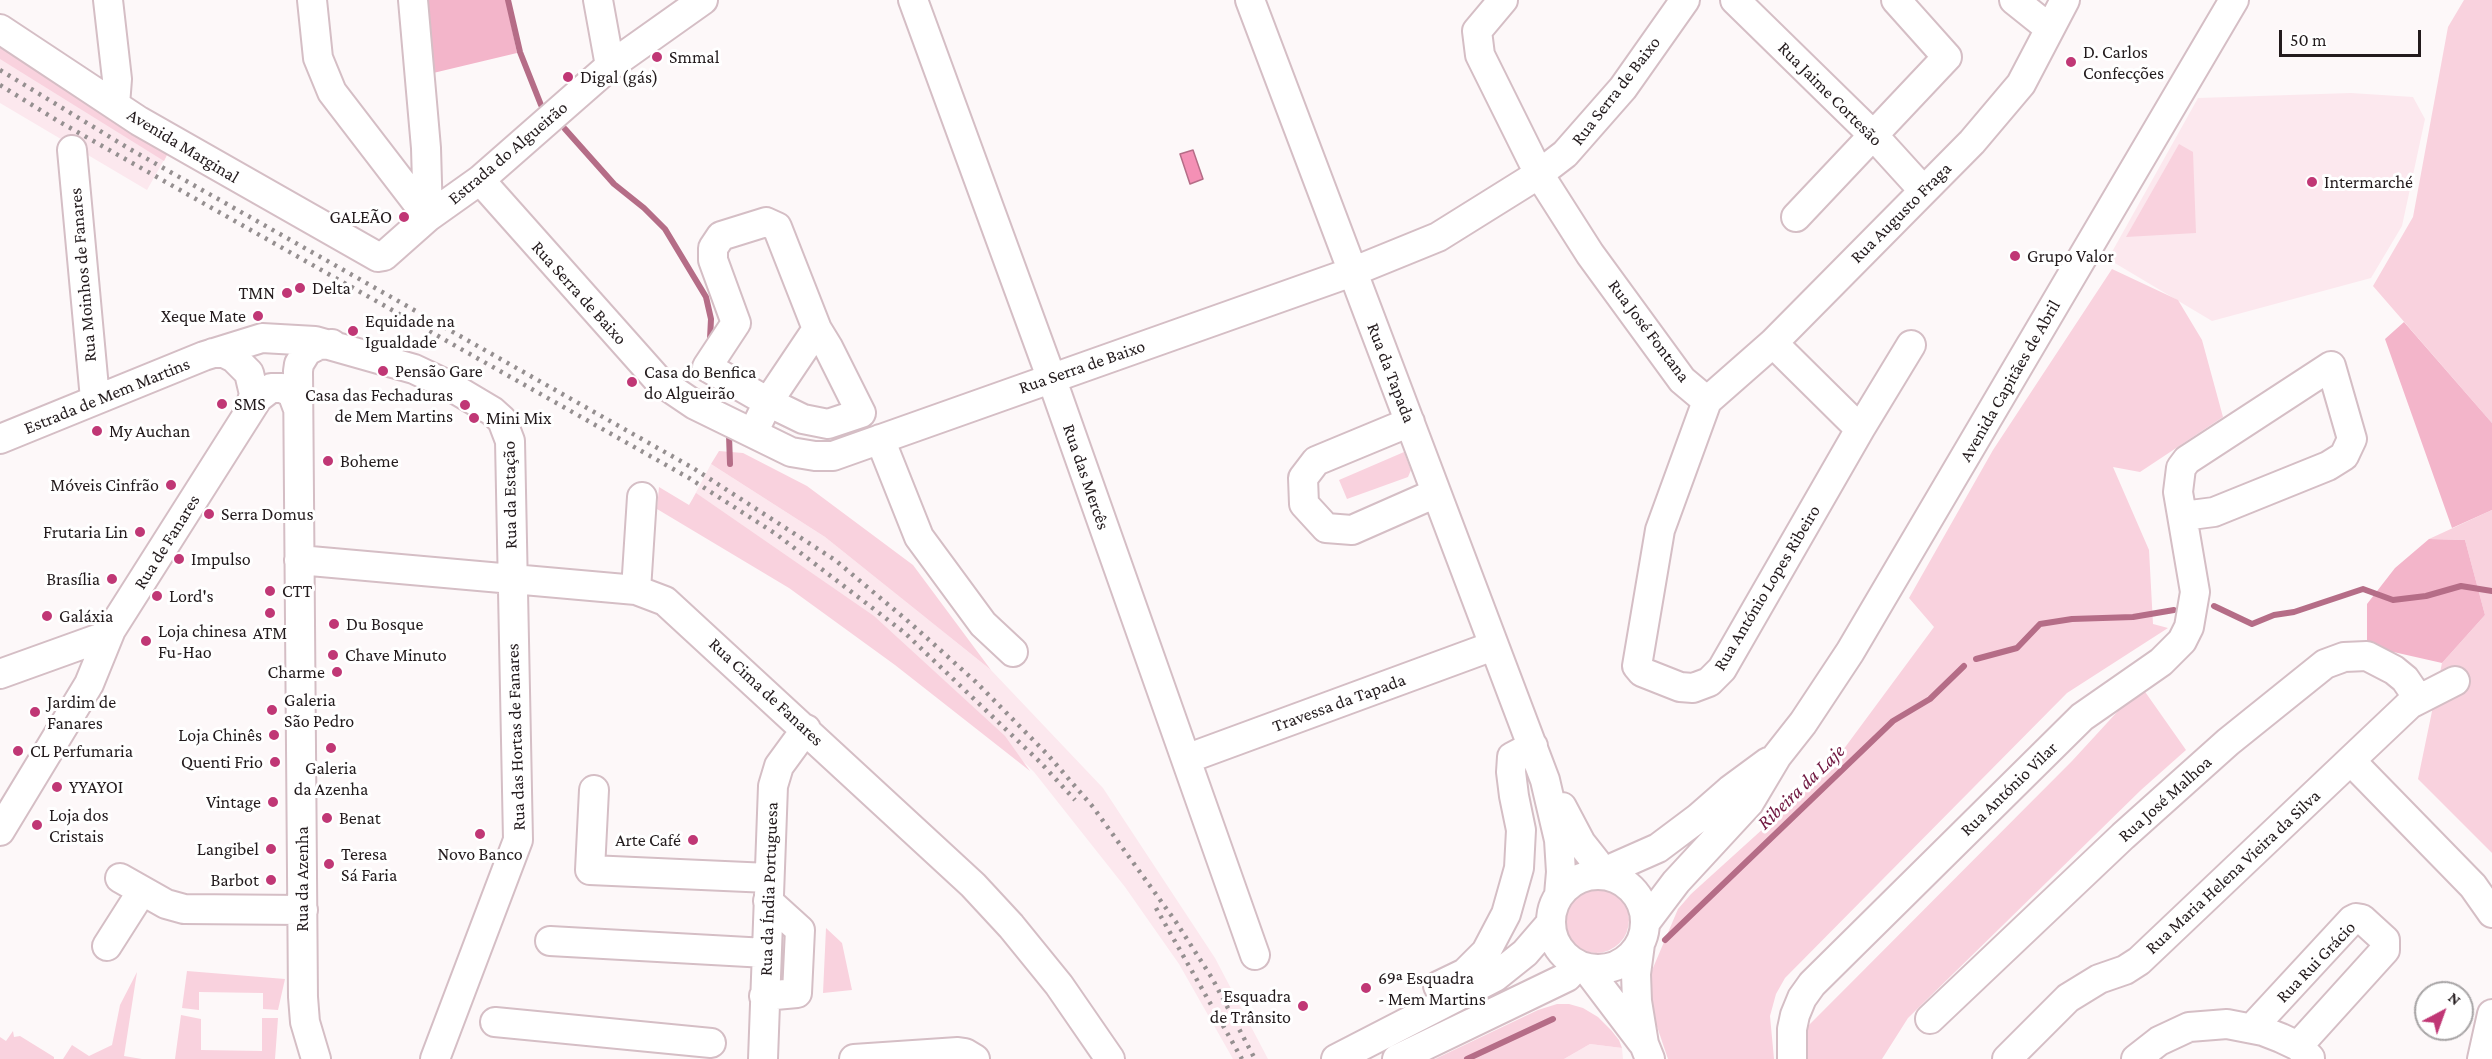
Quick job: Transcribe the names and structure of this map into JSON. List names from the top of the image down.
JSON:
{
  "streets": {
    "street": [
      "Rua Serra de Baixo",
      "Rua Jaime Cortesão",
      "Avenida Marginal",
      "Estrada do Algueirão",
      "Rua Augusto Fraga",
      "Rua Moinhos de Fanares",
      "Rua José Fontana",
      "Rua da Tapada",
      "Avenida Capitães de Abril",
      "Estrada de Mem Martins",
      "Rua das Mercês",
      "Rua da Estação",
      "Rua de Fanares",
      "Rua António Lopes Ribeiro",
      "Rua Cima de Fanares",
      "Travessa da Tapada",
      "Rua das Hortas de Fanares",
      "Rua António Vilar",
      "Rua José Malhoa",
      "Rua Maria Helena Vieira da Silva",
      "Rua da Azenha",
      "Rua da Índia Portuguesa",
      "Rua Rui Grácio"
    ]
  },
  "crossings": [
    ["Rua Serra de Baixo", "Estrada do Algueirão"],
    ["Rua Serra de Baixo", "Rua José Fontana"],
    ["Rua Serra de Baixo", "Rua da Tapada"],
    ["Rua Serra de Baixo", "Rua das Mercês"],
    ["Rua Jaime Cortesão", "Rua Augusto Fraga"],
    ["Avenida Marginal", "Estrada do Algueirão"],
    ["Rua Augusto Fraga", "Rua José Fontana"],
    ["Rua Augusto Fraga", "Rua António Lopes Ribeiro"],
    ["Rua Moinhos de Fanares", "Estrada de Mem Martins"],
    ["Rua José Fontana", "Rua António Lopes Ribeiro"],
    ["Rua da Tapada", "Avenida Capitães de Abril"],
    ["Rua da Tapada", "Travessa da Tapada"],
    ["Estrada de Mem Martins", "Rua da Estação"],
    ["Rua das Mercês", "Travessa da Tapada"],
    ["Rua da Estação", "Rua Cima de Fanares"],
    ["Rua da Estação", "Rua das Hortas de Fanares"],
    ["Rua da Estação", "Rua da Azenha"],
    ["Rua de Fanares", "Rua da Azenha"],
    ["Rua Cima de Fanares", "Rua das Hortas de Fanares"],
    ["Rua Cima de Fanares", "Rua da Azenha"],
    ["Rua Cima de Fanares", "Rua da Índia Portuguesa"],
    ["Rua José Malhoa", "Rua Maria Helena Vieira da Silva"]
  ],
  "water": ["Ribeira da Laje"],
  "places": [
    "Smmal",
    "D. Carlos Confecções",
    "Digal (gás)",
    "Intermarché",
    "GALEÃO",
    "Grupo Valor",
    "Delta",
    "TMN",
    "Xeque Mate",
    "Equidade na Igualdade",
    "Pensão Gare",
    "Casa do Benfica do Algueirão",
    "SMS",
    "Casa das Fechaduras de Mem Martins",
    "Mini Mix",
    "My Auchan",
    "Boheme",
    "Móveis Cinfrão",
    "Serra Domus",
    "Frutaria Lin",
    "Impulso",
    "Brasília",
    "CTT",
    "Lord's",
    "ATM",
    "Galáxia",
    "Du Bosque",
    "Loja chinesa Fu-Hao",
    "Chave Minuto",
    "Charme",
    "Galeria São Pedro",
    "Jardim de Fanares",
    "Loja Chinês",
    "Galeria da Azenha",
    "CL Perfumaria",
    "Quenti Frio",
    "YYAYOI",
    "Vintage",
    "Benat",
    "Loja dos Cristais",
    "Novo Banco",
    "Arte Café",
    "Langibel",
    "Teresa Sá Faria",
    "Barbot",
    "69ª Esquadra - Mem Martins",
    "Esquadra de Trânsito"
  ],
  "scale_bar": "50 m",
  "north": "top right"
}
